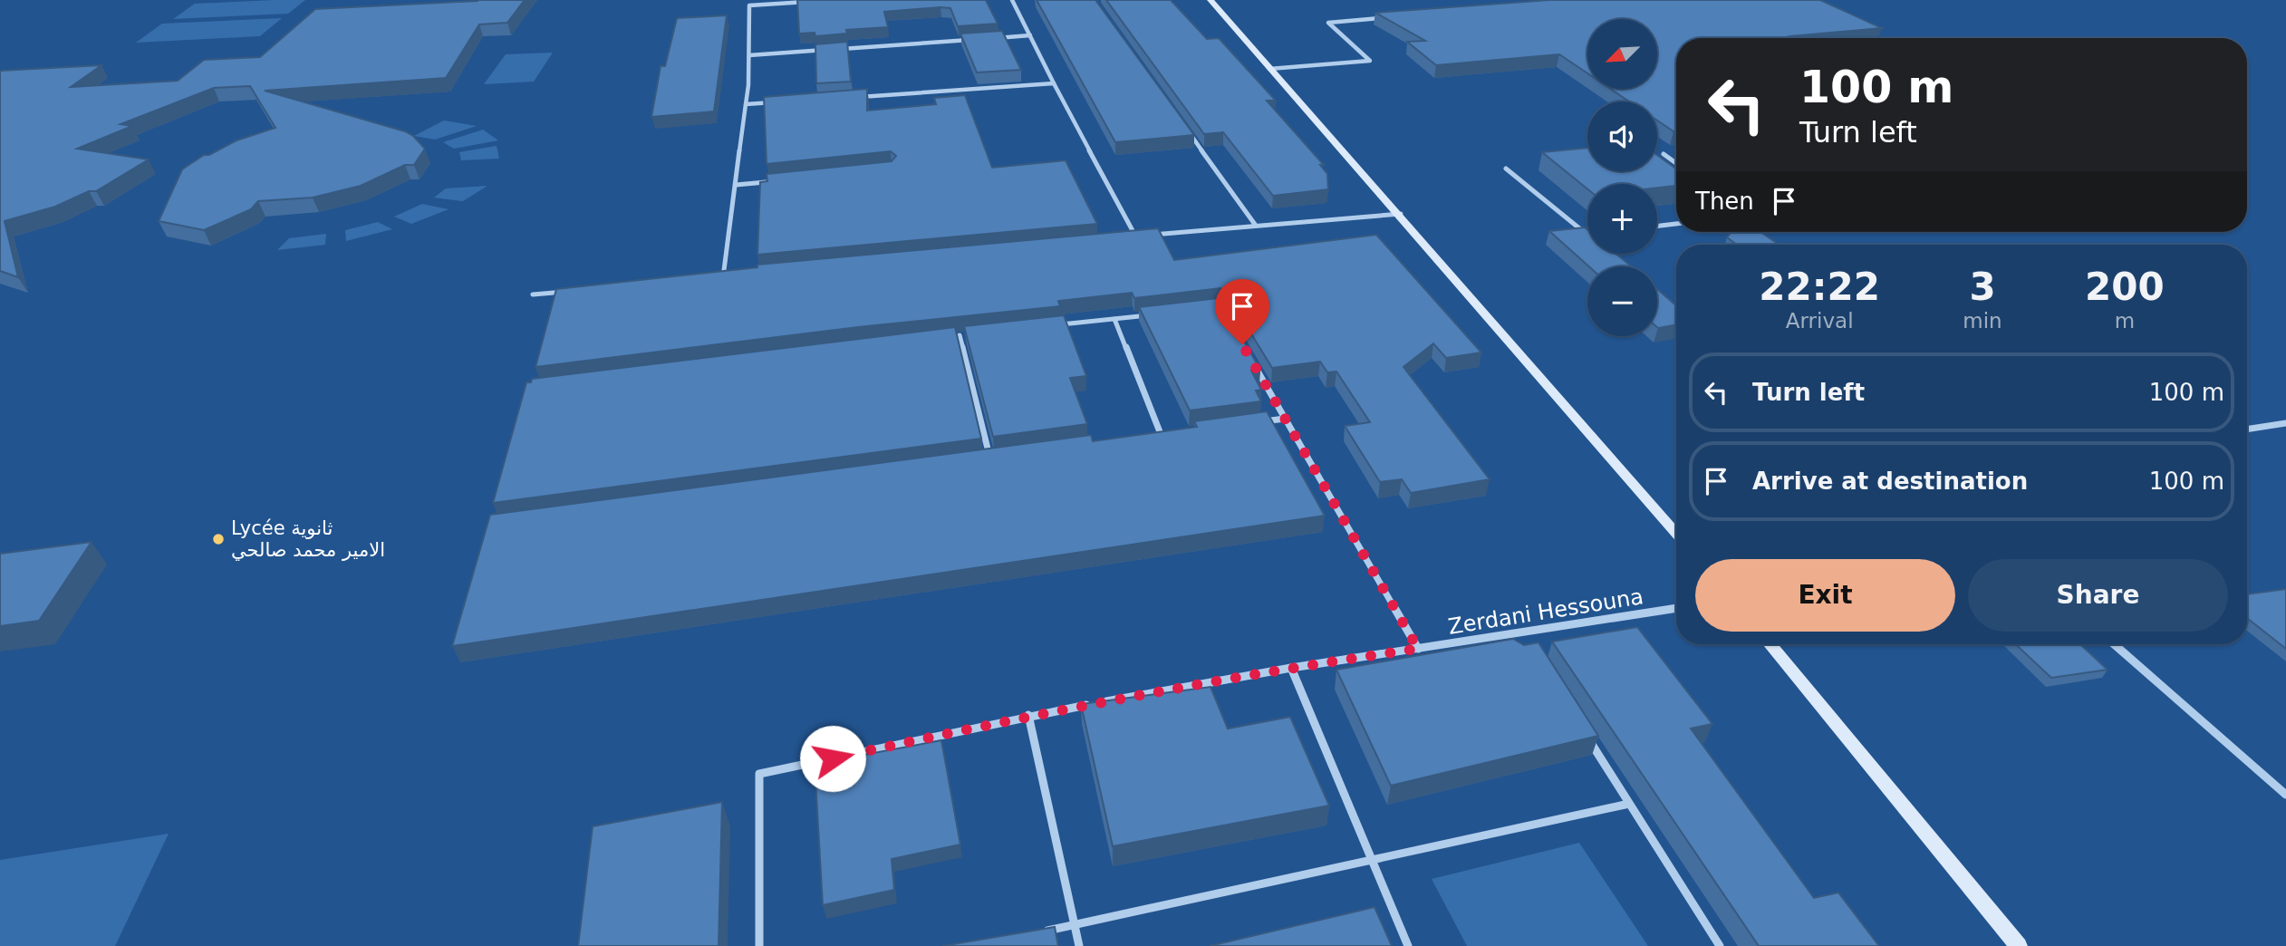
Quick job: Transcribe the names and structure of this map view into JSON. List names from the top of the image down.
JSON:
{
  "streets": {
    "street": ["Zerdani Hessouna"]
  },
  "places": ["Lycée ثانوية الامير محمد صالحي"],
  "north": "bottom left",
  "page": {
    "map_buttons": ["+", "−"],
    "turn": ["100 m", "Turn left"],
    "then": "Then",
    "eta": [
      "22:22",
      "Arrival",
      "3",
      "min",
      "200",
      "m"
    ],
    "list": [
      {
        "name": "Turn left",
        "value": "100 m"
      },
      {
        "name": "Arrive at destination",
        "value": "100 m"
      }
    ],
    "buttons": ["Exit", "Share"]
  }
}
